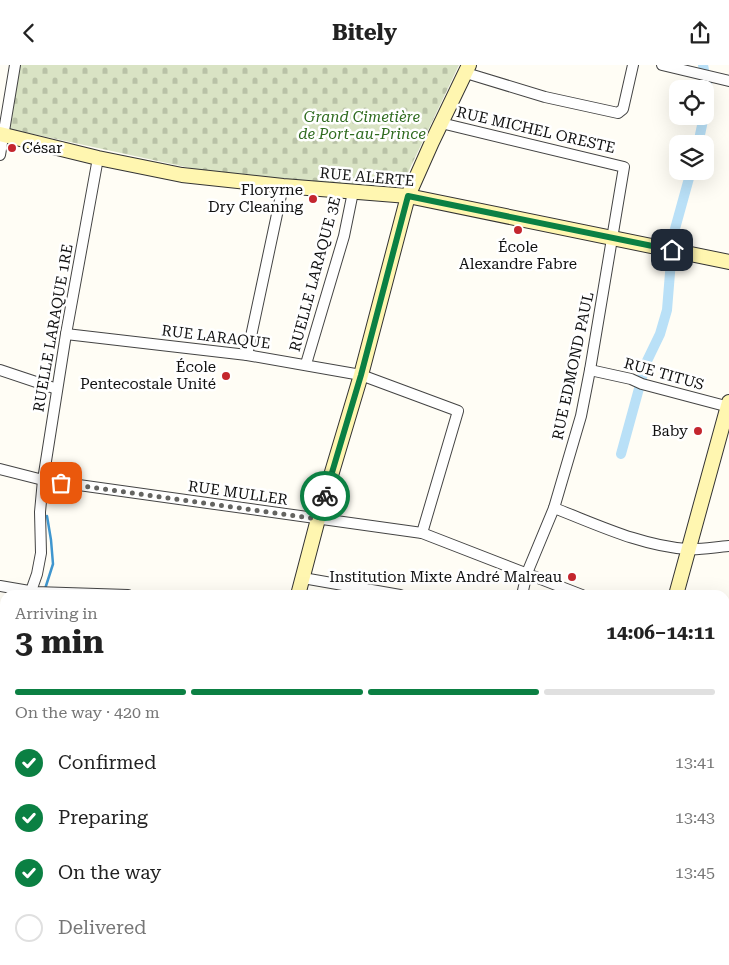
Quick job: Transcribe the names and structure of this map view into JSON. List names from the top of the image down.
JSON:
{
  "streets": {
    "street": [
      "RUE MICHEL ORESTE",
      "RUE ALERTE",
      "RUELLE LARAQUE 3E",
      "RUELLE LARAQUE 1RE",
      "RUE LARAQUE",
      "RUE EDMOND PAUL",
      "RUE TITUS",
      "RUE MULLER"
    ]
  },
  "crossings": [
    ["RUE MICHEL ORESTE", "RUE EDMOND PAUL"],
    ["RUE ALERTE", "RUELLE LARAQUE 3E"],
    ["RUE ALERTE", "RUELLE LARAQUE 1RE"],
    ["RUE ALERTE", "RUE EDMOND PAUL"],
    ["RUELLE LARAQUE 3E", "RUE LARAQUE"],
    ["RUELLE LARAQUE 1RE", "RUE LARAQUE"],
    ["RUELLE LARAQUE 1RE", "RUE MULLER"],
    ["RUE LARAQUE", "RUE MULLER"],
    ["RUE EDMOND PAUL", "RUE TITUS"],
    ["RUE EDMOND PAUL", "RUE MULLER"]
  ],
  "parks": ["Grand Cimetière de Port-au-Prince"],
  "places": [
    "César",
    "Floryrne Dry Cleaning",
    "École Alexandre Fabre",
    "École Pentecostale Unité",
    "Baby",
    "Institution Mixte André Malreau"
  ],
  "page": {
    "header": "Bitely",
    "heading": ["3 min", "Arriving in", "14:06–14:11"],
    "bar": "On the way · 420 m",
    "list": [
      ["Confirmed", "13:41"],
      ["Preparing", "13:43"],
      ["On the way", "13:45"],
      "Delivered"
    ]
  }
}
